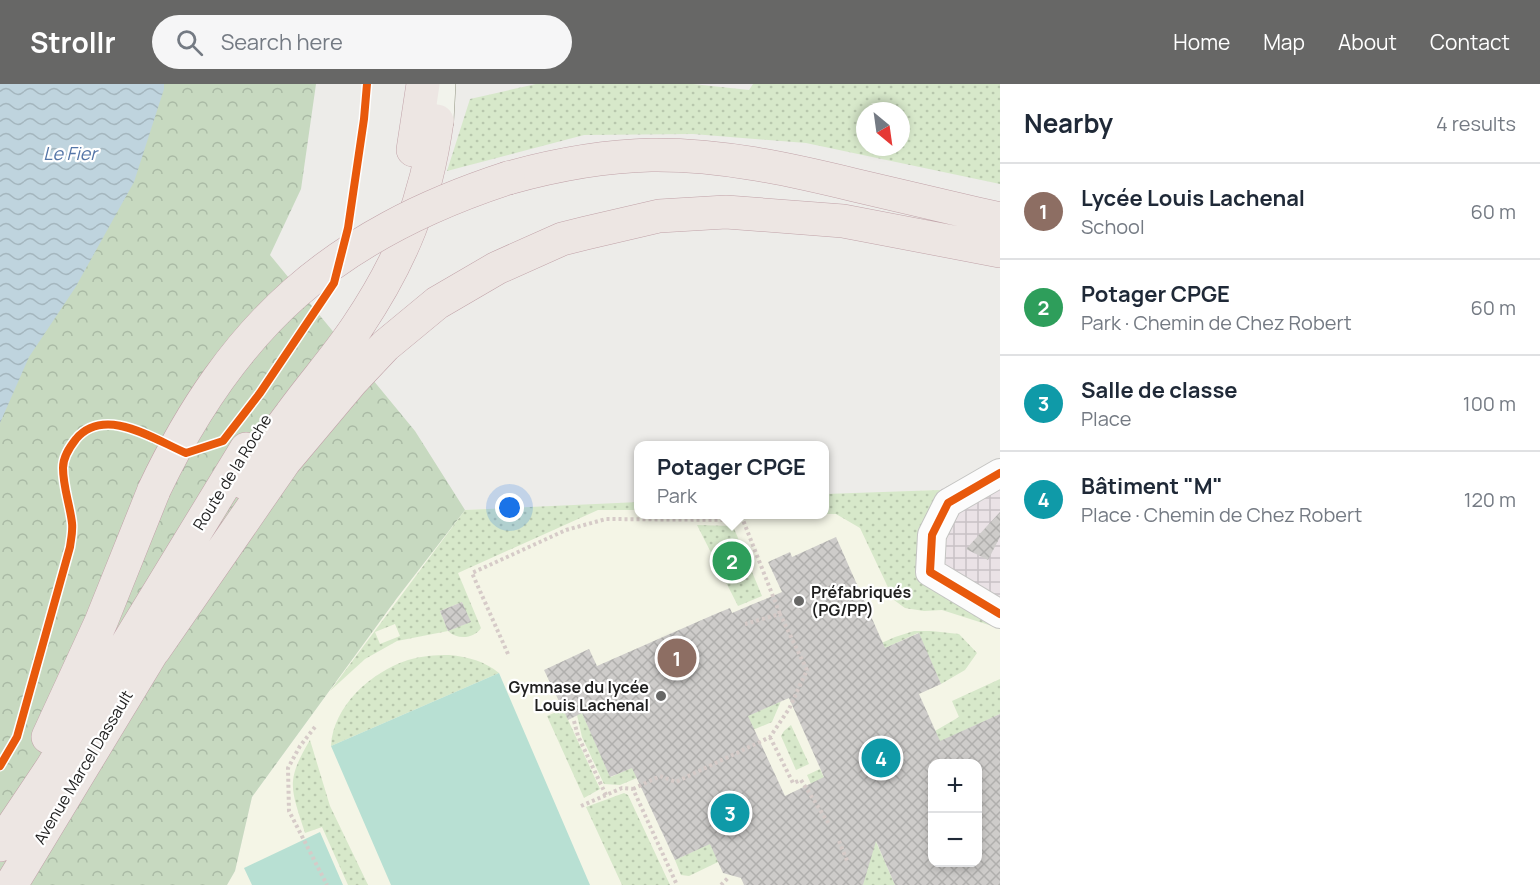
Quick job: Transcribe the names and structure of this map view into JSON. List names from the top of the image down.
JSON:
{
  "streets": {
    "highway": ["Route de la Roche", "Avenue Marcel Dassault"]
  },
  "crossings": [
    ["Route de la Roche", "Avenue Marcel Dassault"]
  ],
  "water": ["Le Fier"],
  "places": ["Préfabriqués (PG/PP)", "Gymnase du lycée Louis Lachenal"],
  "north": "bottom right",
  "page": {
    "header": "Strollr",
    "search": "Search here",
    "nav": [
      "Home",
      "Map",
      "About",
      "Contact"
    ],
    "heading": ["Nearby", "4 results"],
    "list": [
      {
        "mark": "1",
        "name": "Lycée Louis Lachenal",
        "note": "School",
        "value": "60 m"
      },
      {
        "mark": "2",
        "name": "Potager CPGE",
        "note": "Park · Chemin de Chez Robert",
        "value": "60 m"
      },
      {
        "mark": "3",
        "name": "Salle de classe",
        "note": "Place",
        "value": "100 m"
      },
      {
        "mark": "4",
        "name": "Bâtiment \"M\"",
        "note": "Place · Chemin de Chez Robert",
        "value": "120 m"
      }
    ],
    "popup": ["Potager CPGE", "Park"],
    "pins": [
      "2",
      "1",
      "4",
      "3"
    ],
    "map_buttons": ["+", "−"]
  }
}
